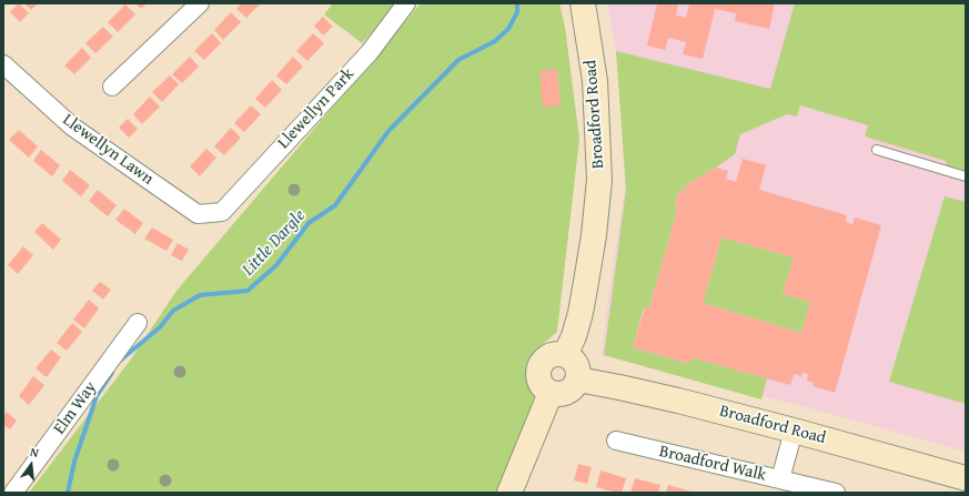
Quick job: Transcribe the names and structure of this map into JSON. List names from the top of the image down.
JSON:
{
  "streets": {
    "street": [
      "Llewellyn Park",
      "Broadford Road",
      "Llewellyn Lawn",
      "Elm Way",
      "Broadford Walk"
    ]
  },
  "crossings": [
    ["Llewellyn Park", "Llewellyn Lawn"]
  ],
  "water": ["Little Dargle"],
  "north": "top"
}
